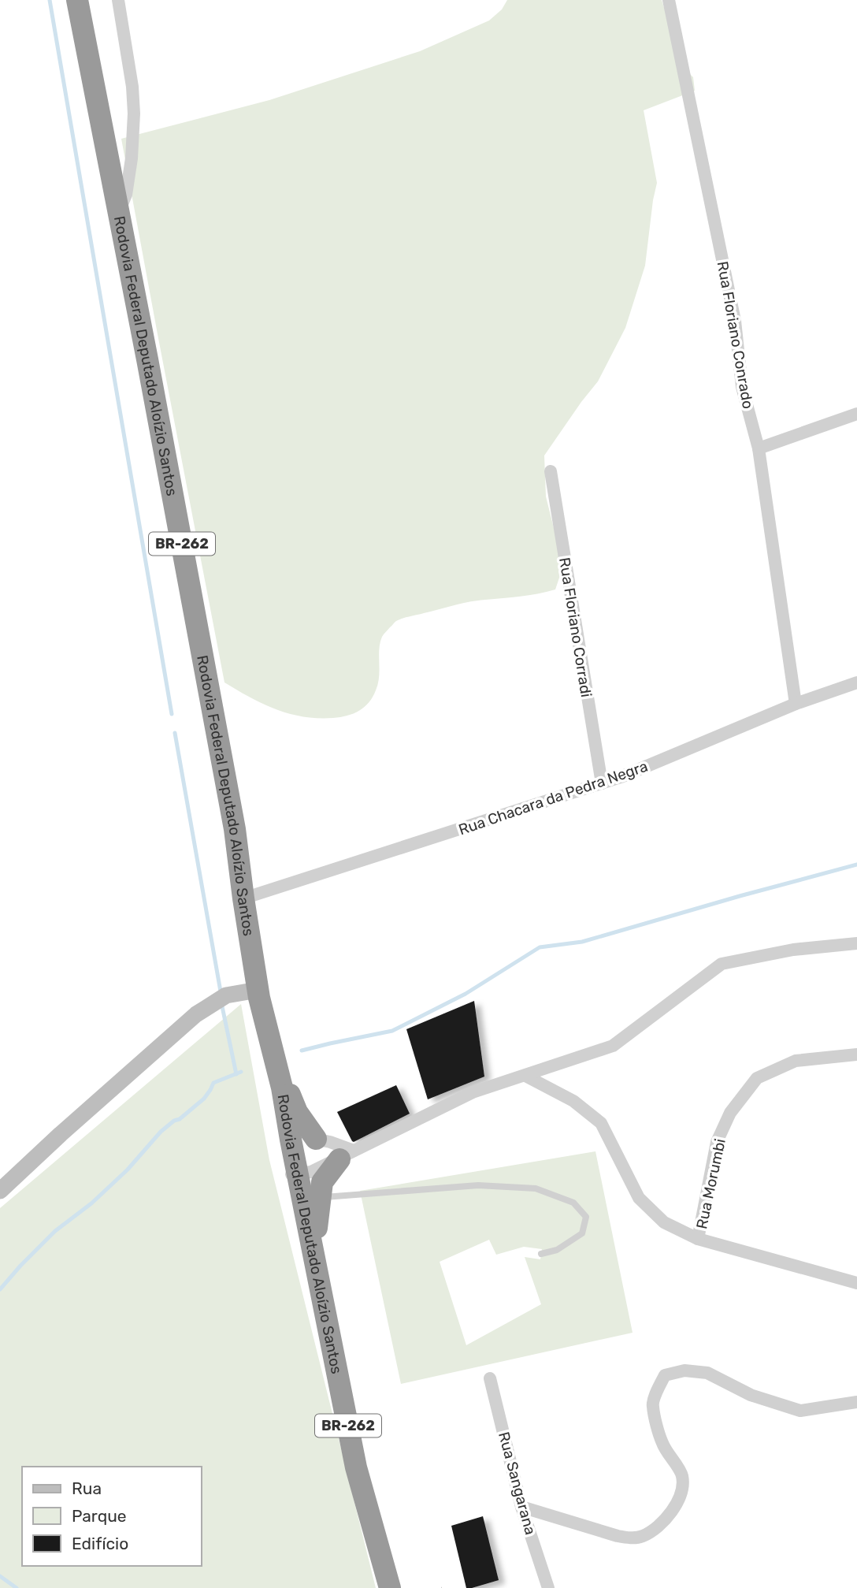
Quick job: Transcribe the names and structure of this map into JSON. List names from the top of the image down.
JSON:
{
  "streets": {
    "highway": ["Rodovia Federal Deputado Aloízio Santos", "BR-262"],
    "street": [
      "Rua Floriano Conrado",
      "Rua Floriano Corradi",
      "Rua Chacara da Pedra Negra",
      "Rua Morumbi",
      "Rua Sangarana"
    ]
  },
  "crossings": [
    ["Rua Floriano Conrado", "Rua Chacara da Pedra Negra"],
    ["Rodovia Federal Deputado Aloízio Santos", "Rua Chacara da Pedra Negra"],
    ["Rua Floriano Corradi", "Rua Chacara da Pedra Negra"]
  ],
  "legend": ["Rua", "Parque", "Edifício"]
}
